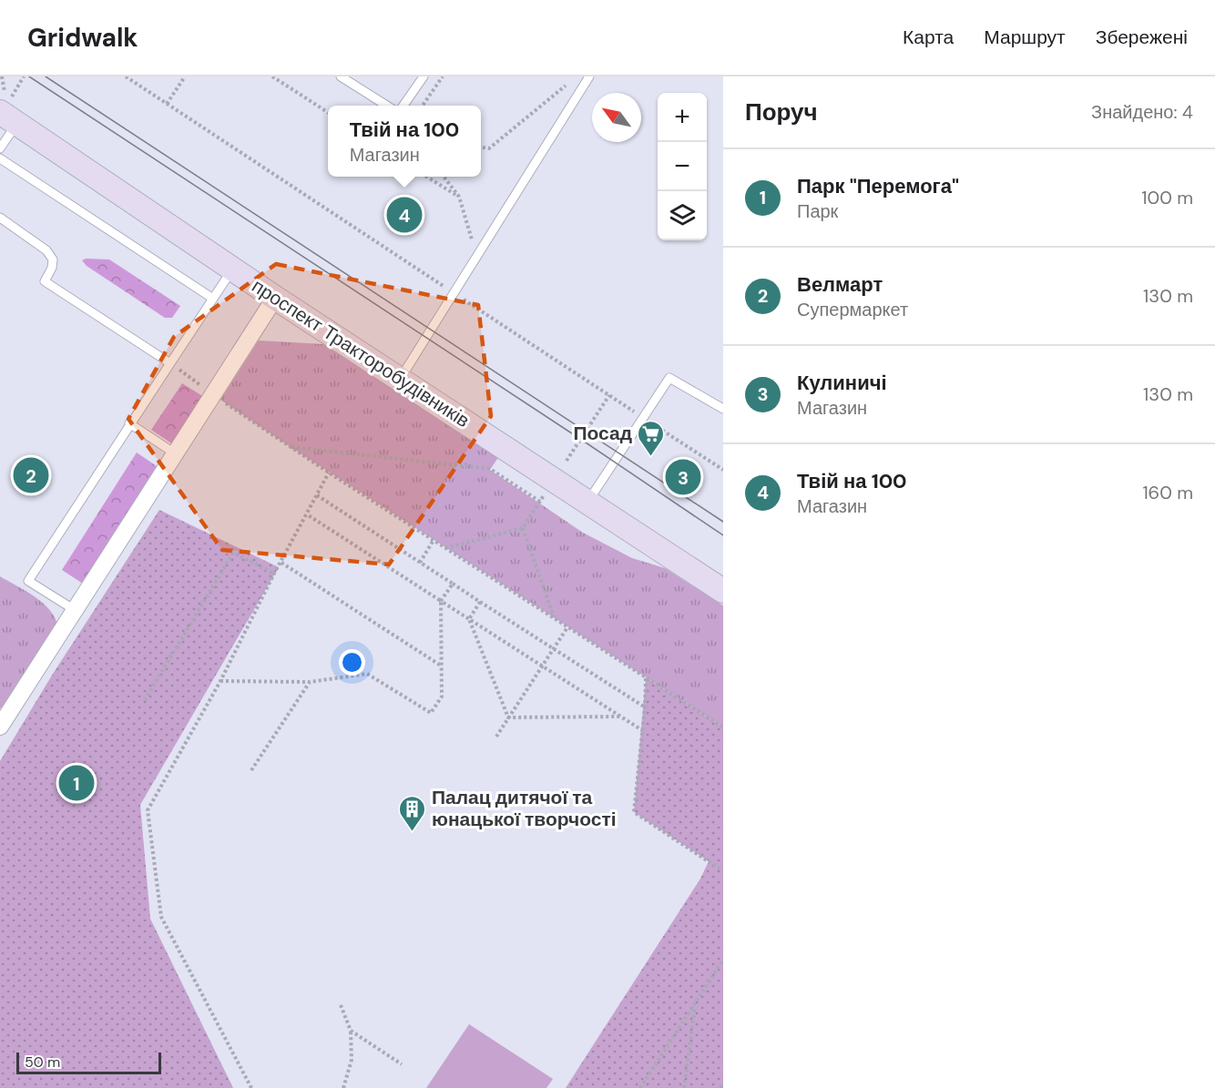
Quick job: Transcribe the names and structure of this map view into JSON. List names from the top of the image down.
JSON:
{
  "streets": {
    "main road": ["проспект Тракторобудівників"]
  },
  "places": {
    "supermarket": ["Посад"],
    "building": ["Палац дитячої та юнацької творчості"]
  },
  "scale_bar": "50 m",
  "north": "top left",
  "page": {
    "header": "Gridwalk",
    "nav": ["Карта", "Маршрут", "Збережені"],
    "heading": ["Поруч", "Знайдено: 4"],
    "map_buttons": ["+", "−"],
    "popup": ["Твій на 100", "Магазин"],
    "list": [
      {
        "mark": "1",
        "name": "Парк \"Перемога\"",
        "note": "Парк",
        "value": "100 m"
      },
      {
        "mark": "2",
        "name": "Велмарт",
        "note": "Супермаркет",
        "value": "130 m"
      },
      {
        "mark": "3",
        "name": "Кулиничі",
        "note": "Магазин",
        "value": "130 m"
      },
      {
        "mark": "4",
        "name": "Твій на 100",
        "note": "Магазин",
        "value": "160 m"
      }
    ],
    "pins": [
      "4",
      "2",
      "3",
      "1"
    ],
    "scale": "50 m"
  }
}
